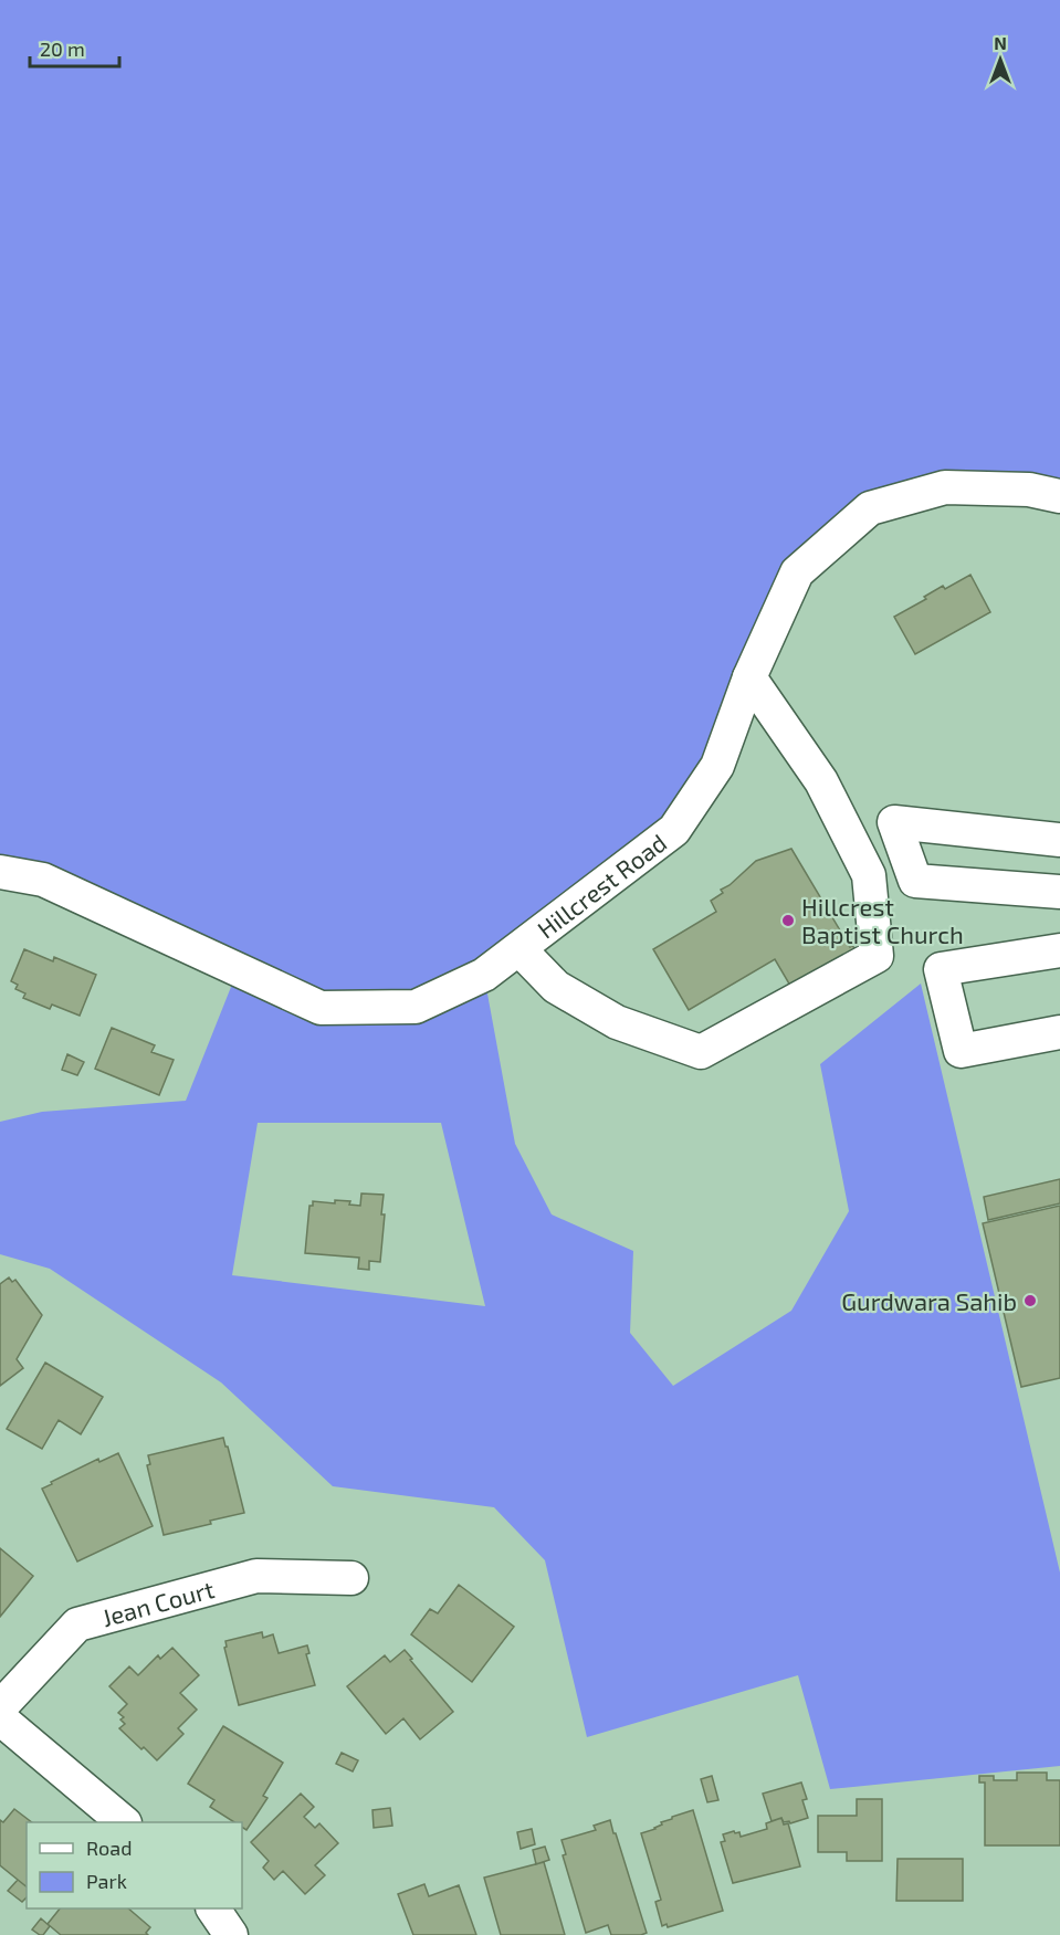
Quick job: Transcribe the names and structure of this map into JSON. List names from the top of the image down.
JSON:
{
  "streets": {
    "street": ["Hillcrest Road", "Jean Court"]
  },
  "places": ["Hillcrest Baptist Church", "Gurdwara Sahib"],
  "legend": ["Road", "Park"],
  "scale_bar": "20 m",
  "north": "top"
}
